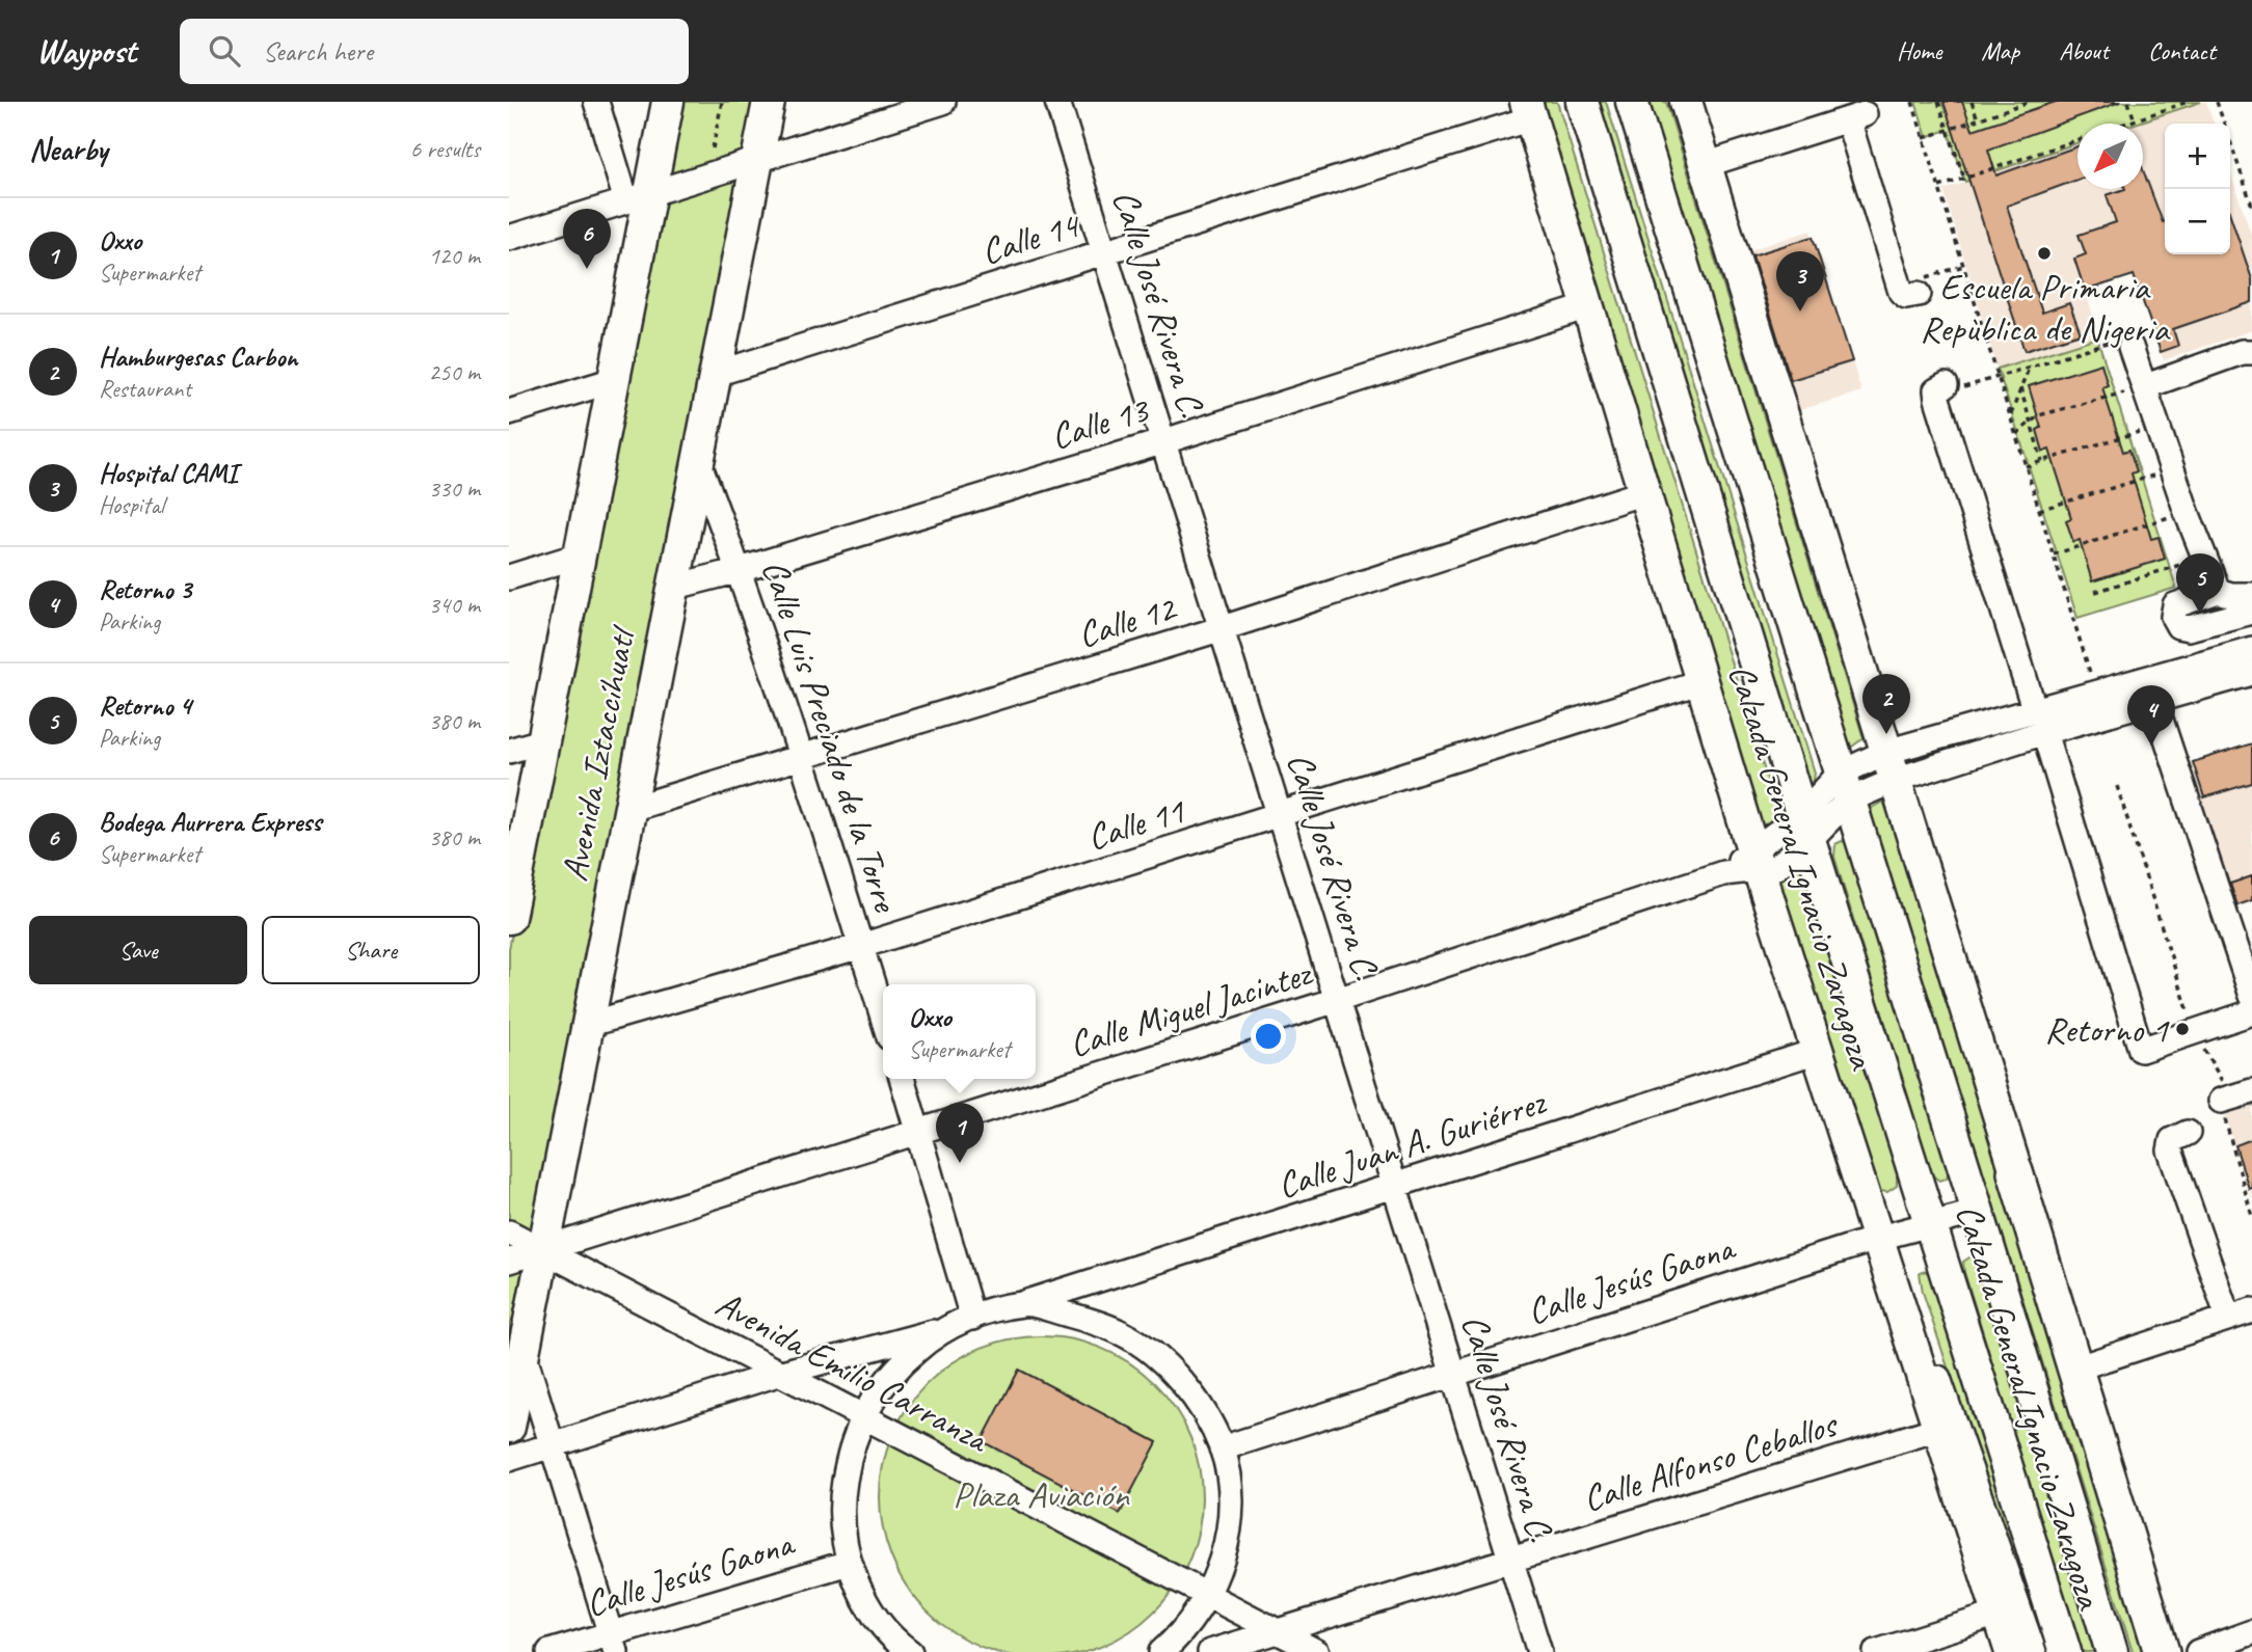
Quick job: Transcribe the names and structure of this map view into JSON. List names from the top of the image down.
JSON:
{
  "streets": {
    "main road": ["Avenida Iztaccíhuatl", "Calzada General Ignacio Zaragoza"],
    "street": [
      "Calle 14",
      "Calle José Rivera C.",
      "Calle 13",
      "Calle 12",
      "Calle Luis Preciado de la Torre",
      "Calle 11",
      "Calle Miguel Jacintez",
      "Calle Juan A. Guriérrez",
      "Calle Jesús Gaona",
      "Avenida Emilio Carranza",
      "Calle Alfonso Ceballos"
    ]
  },
  "crossings": [
    ["Calle 14", "Calle José Rivera C."],
    ["Calle 14", "Avenida Iztaccíhuatl"],
    ["Calle 14", "Calzada General Ignacio Zaragoza"],
    ["Calle José Rivera C.", "Calle 13"],
    ["Calle José Rivera C.", "Calle 12"],
    ["Calle José Rivera C.", "Calle 11"],
    ["Calle José Rivera C.", "Calle Miguel Jacintez"],
    ["Calle José Rivera C.", "Calle Juan A. Guriérrez"],
    ["Calle José Rivera C.", "Calle Jesús Gaona"],
    ["Calle José Rivera C.", "Calle Alfonso Ceballos"],
    ["Calle 13", "Calle Luis Preciado de la Torre"],
    ["Calle 13", "Avenida Iztaccíhuatl"],
    ["Calle 13", "Calzada General Ignacio Zaragoza"],
    ["Calle 12", "Calle Luis Preciado de la Torre"],
    ["Calle 12", "Avenida Iztaccíhuatl"],
    ["Calle 12", "Calzada General Ignacio Zaragoza"],
    ["Calle Luis Preciado de la Torre", "Avenida Iztaccíhuatl"],
    ["Calle Luis Preciado de la Torre", "Calle 11"],
    ["Avenida Iztaccíhuatl", "Calle 11"],
    ["Avenida Iztaccíhuatl", "Calle Miguel Jacintez"],
    ["Avenida Iztaccíhuatl", "Avenida Emilio Carranza"],
    ["Calle 11", "Calzada General Ignacio Zaragoza"],
    ["Calzada General Ignacio Zaragoza", "Calle Miguel Jacintez"],
    ["Calzada General Ignacio Zaragoza", "Calle Juan A. Guriérrez"],
    ["Calzada General Ignacio Zaragoza", "Calle Jesús Gaona"],
    ["Calzada General Ignacio Zaragoza", "Calle Alfonso Ceballos"],
    ["Calle Miguel Jacintez", "Avenida Emilio Carranza"],
    ["Avenida Emilio Carranza", "Calle Alfonso Ceballos"]
  ],
  "parks": ["Plaza Aviación"],
  "places": ["Escuela Primaria Repùblica de Nigeria", "Retorno 1"],
  "north": "bottom left",
  "page": {
    "header": "Waypost",
    "search": "Search here",
    "nav": [
      "Home",
      "Map",
      "About",
      "Contact"
    ],
    "heading": ["Nearby", "6 results"],
    "map_buttons": ["+", "−"],
    "list": [
      {
        "mark": "1",
        "name": "Oxxo",
        "note": "Supermarket",
        "value": "120 m"
      },
      {
        "mark": "2",
        "name": "Hamburgesas Carbon",
        "note": "Restaurant",
        "value": "250 m"
      },
      {
        "mark": "3",
        "name": "Hospital CAMI",
        "note": "Hospital",
        "value": "330 m"
      },
      {
        "mark": "4",
        "name": "Retorno 3",
        "note": "Parking",
        "value": "340 m"
      },
      {
        "mark": "5",
        "name": "Retorno 4",
        "note": "Parking",
        "value": "380 m"
      },
      {
        "mark": "6",
        "name": "Bodega Aurrera Express",
        "note": "Supermarket",
        "value": "380 m"
      }
    ],
    "pins": [
      "6",
      "3",
      "5",
      "2",
      "4",
      "1"
    ],
    "buttons": ["Save", "Share"],
    "popup": ["Oxxo", "Supermarket"]
  }
}
